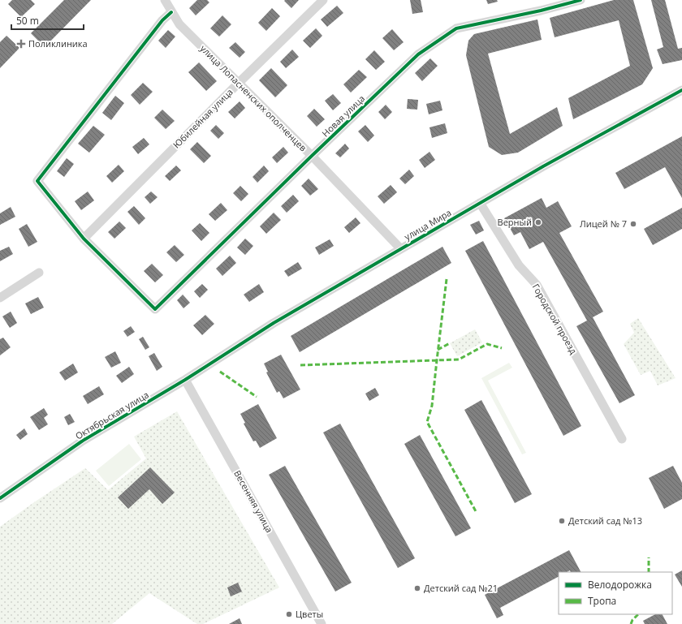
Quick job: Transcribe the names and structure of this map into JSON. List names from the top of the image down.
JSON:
{
  "streets": {
    "street": [
      "улица Лопасненских ополченцев",
      "Новая улица",
      "Юбилейная улица",
      "улица Мира",
      "Городской проезд",
      "Октябрьская улица",
      "Весенняя улица"
    ]
  },
  "crossings": [
    ["улица Лопасненских ополченцев", "Новая улица"],
    ["улица Лопасненских ополченцев", "Юбилейная улица"],
    ["улица Лопасненских ополченцев", "улица Мира"],
    ["Новая улица", "Юбилейная улица"],
    ["улица Мира", "Городской проезд"],
    ["улица Мира", "Октябрьская улица"],
    ["улица Мира", "Весенняя улица"],
    ["Октябрьская улица", "Весенняя улица"]
  ],
  "places": {
    "health": ["Поликлиника"],
    "other": [
      "Верный",
      "Лицей № 7",
      "Детский сад №13",
      "Детский сад №21",
      "Цветы"
    ]
  },
  "legend": ["Велодорожка", "Тропа"],
  "scale_bar": "50 m"
}
